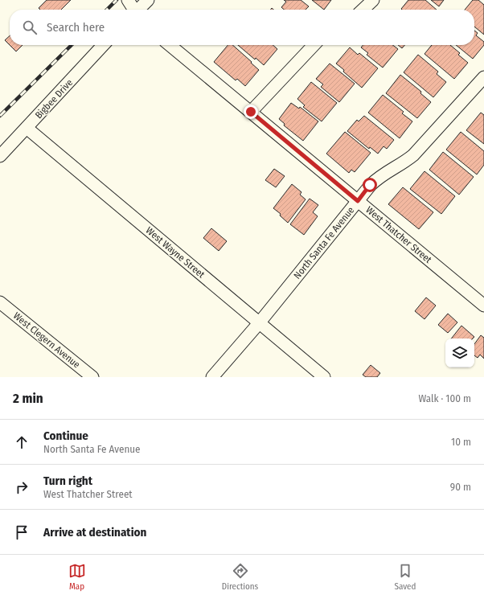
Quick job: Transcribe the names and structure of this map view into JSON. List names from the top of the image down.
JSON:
{
  "streets": {
    "street": [
      "Bigbee Drive",
      "West Thatcher Street",
      "North Santa Fe Avenue",
      "West Wayne Street",
      "West Clegern Avenue"
    ]
  },
  "crossings": [
    ["Bigbee Drive", "West Wayne Street"],
    ["West Thatcher Street", "North Santa Fe Avenue"],
    ["North Santa Fe Avenue", "West Wayne Street"]
  ],
  "page": {
    "search": "Search here",
    "heading": ["2 min", "Walk · 100 m"],
    "list": [
      ["Continue", "North Santa Fe Avenue", "10 m"],
      ["Turn right", "West Thatcher Street", "90 m"],
      "Arrive at destination"
    ],
    "nav": ["Map", "Directions", "Saved"]
  }
}
